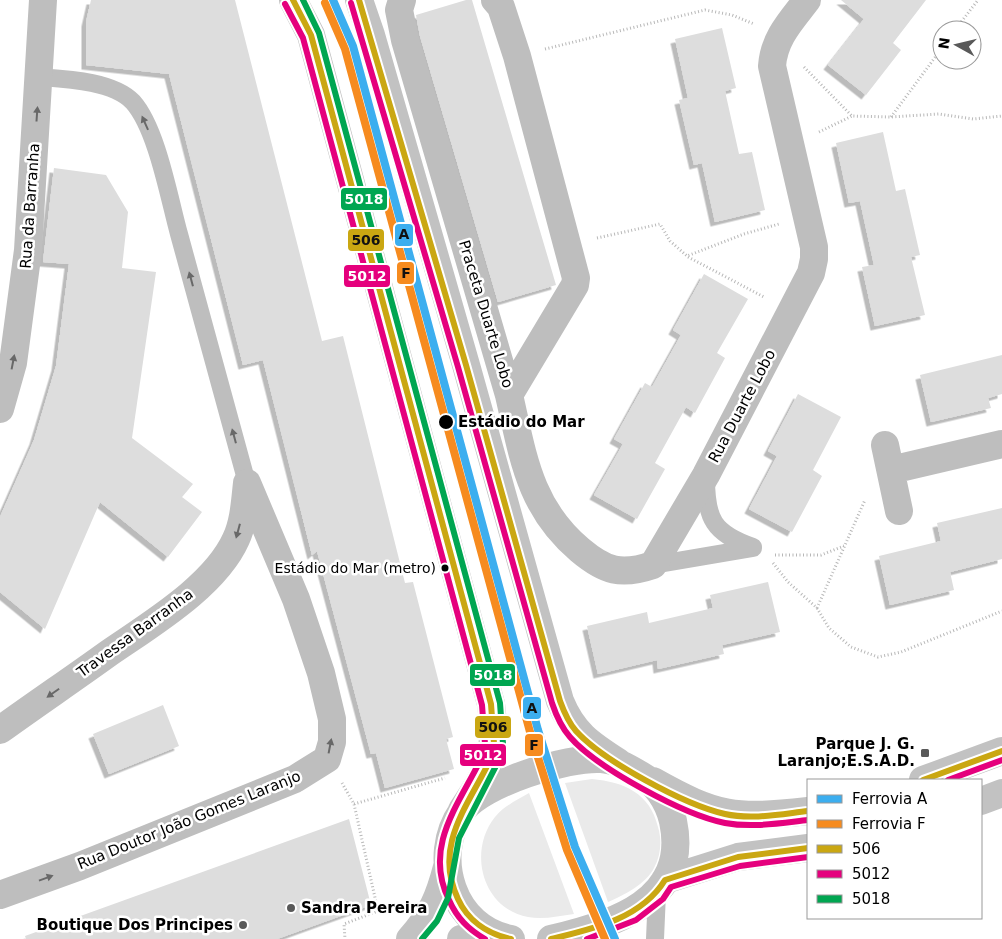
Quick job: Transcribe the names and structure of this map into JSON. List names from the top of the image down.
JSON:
{
  "streets": {
    "street": [
      "Rua da Barranha",
      "Praceta Duarte Lobo",
      "Rua Duarte Lobo",
      "Travessa Barranha",
      "Rua Doutor João Gomes Laranjo"
    ]
  },
  "one_way": ["Rua da Barranha", "Travessa Barranha", "Rua Doutor João Gomes Laranjo"],
  "places": {
    "other": [
      "Estádio do Mar",
      "Estádio do Mar (metro)",
      "Sandra Pereira",
      "Boutique Dos Principes"
    ],
    "transit": ["Parque J. G. Laranjo;E.S.A.D."]
  },
  "lines": [
    "rail line A",
    "transit line 506",
    "transit line 5018",
    "rail line F",
    "transit line 5012"
  ],
  "legend": [
    "Ferrovia A",
    "Ferrovia F",
    "506",
    "5012",
    "5018"
  ],
  "north": "left"
}
